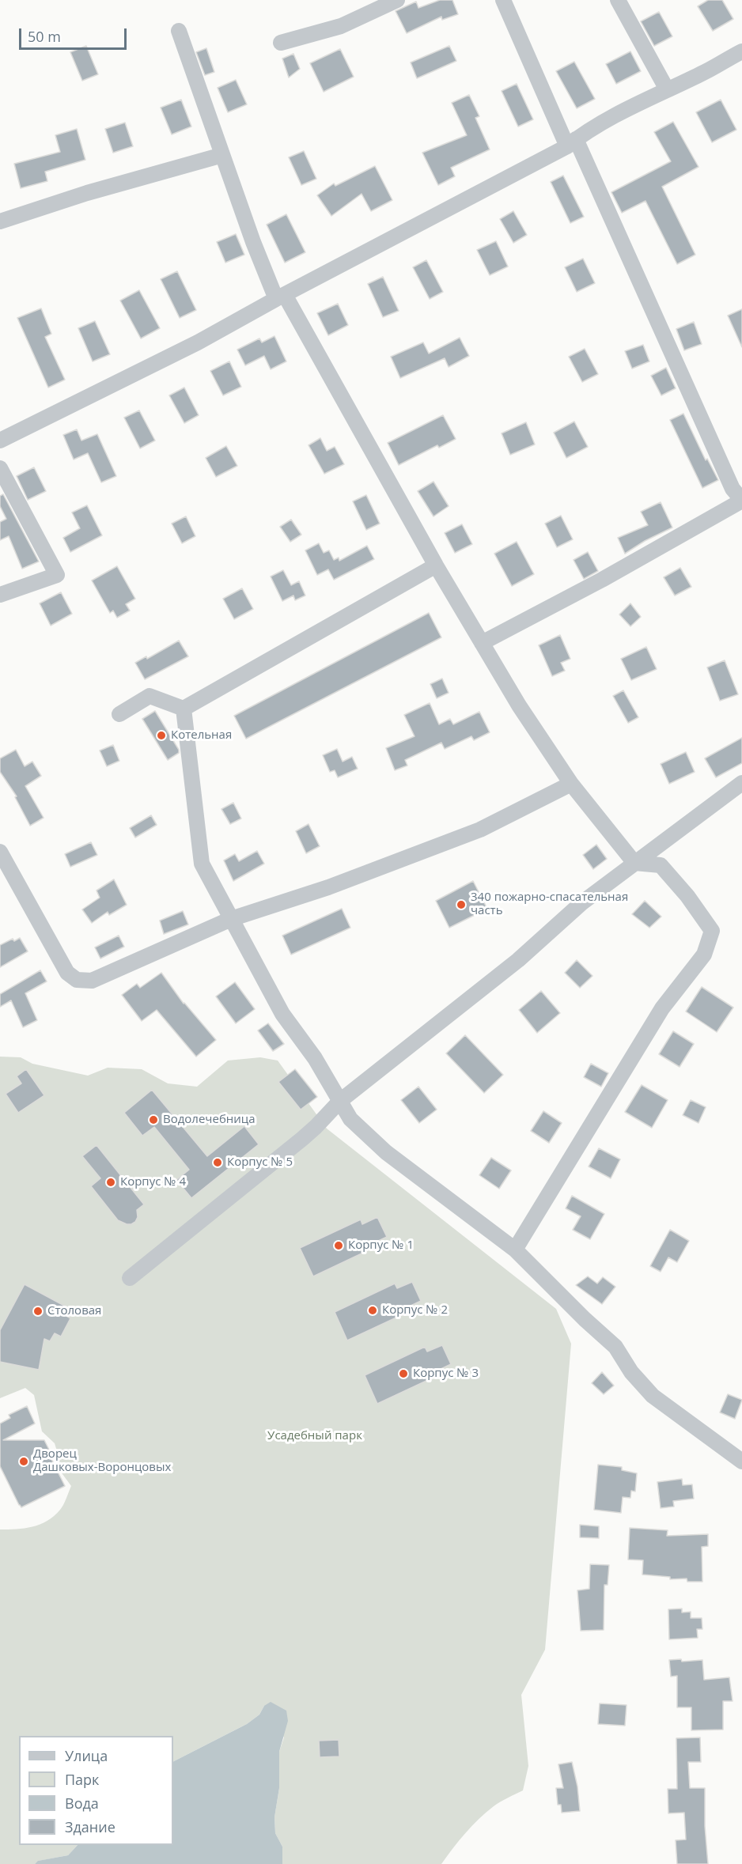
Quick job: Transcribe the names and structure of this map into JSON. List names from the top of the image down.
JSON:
{
  "parks": ["Усадебный парк"],
  "places": [
    "Котельная",
    "340 пожарно-спасательная часть",
    "Водолечебница",
    "Корпус № 5",
    "Корпус № 4",
    "Корпус № 1",
    "Корпус № 2",
    "Столовая",
    "Корпус № 3",
    "Дворец Дашковых-Воронцовых"
  ],
  "legend": [
    "Улица",
    "Парк",
    "Вода",
    "Здание"
  ],
  "scale_bar": "50 m"
}
